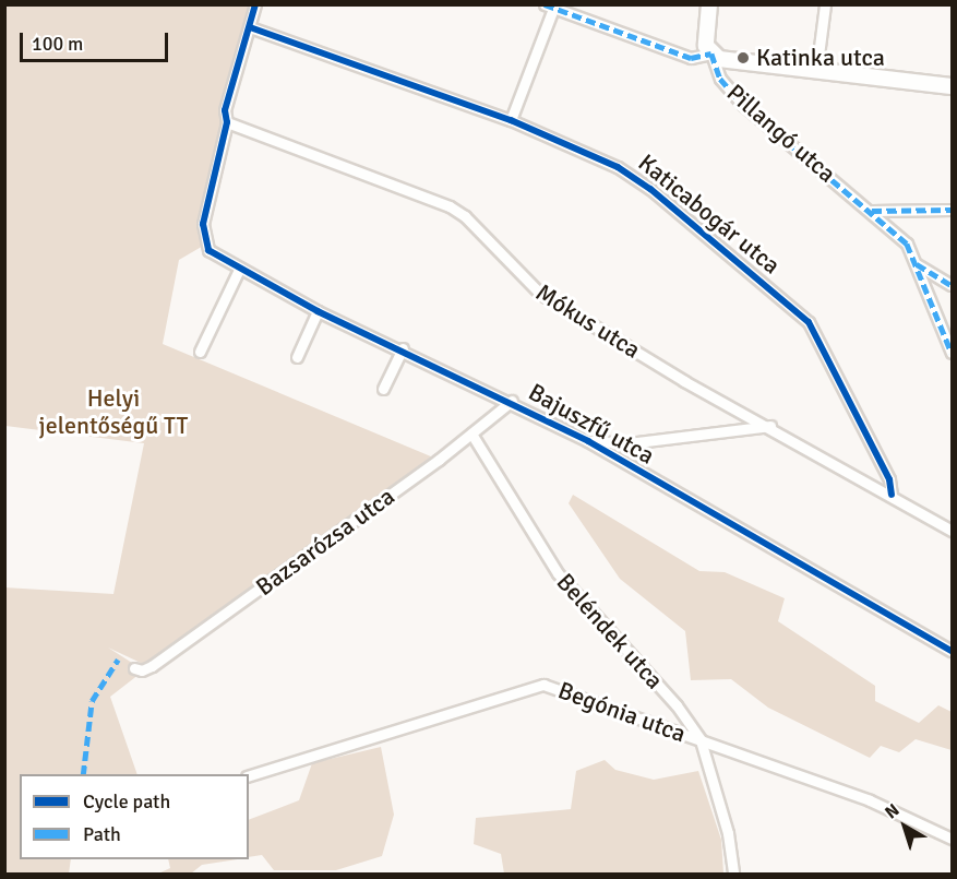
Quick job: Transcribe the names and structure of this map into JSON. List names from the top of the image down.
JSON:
{
  "streets": {
    "street": [
      "Pillangó utca",
      "Katicabogár utca",
      "Mókus utca",
      "Bajuszfű utca",
      "Bazsarózsa utca",
      "Beléndek utca",
      "Begónia utca"
    ]
  },
  "crossings": [
    ["Katicabogár utca", "Mókus utca"],
    ["Mókus utca", "Bajuszfű utca"],
    ["Bajuszfű utca", "Bazsarózsa utca"],
    ["Bazsarózsa utca", "Beléndek utca"],
    ["Beléndek utca", "Begónia utca"]
  ],
  "parks": ["Helyi jelentőségű TT"],
  "places": ["Katinka utca"],
  "legend": ["Cycle path", "Path"],
  "scale_bar": "100 m",
  "north": "top left"
}
